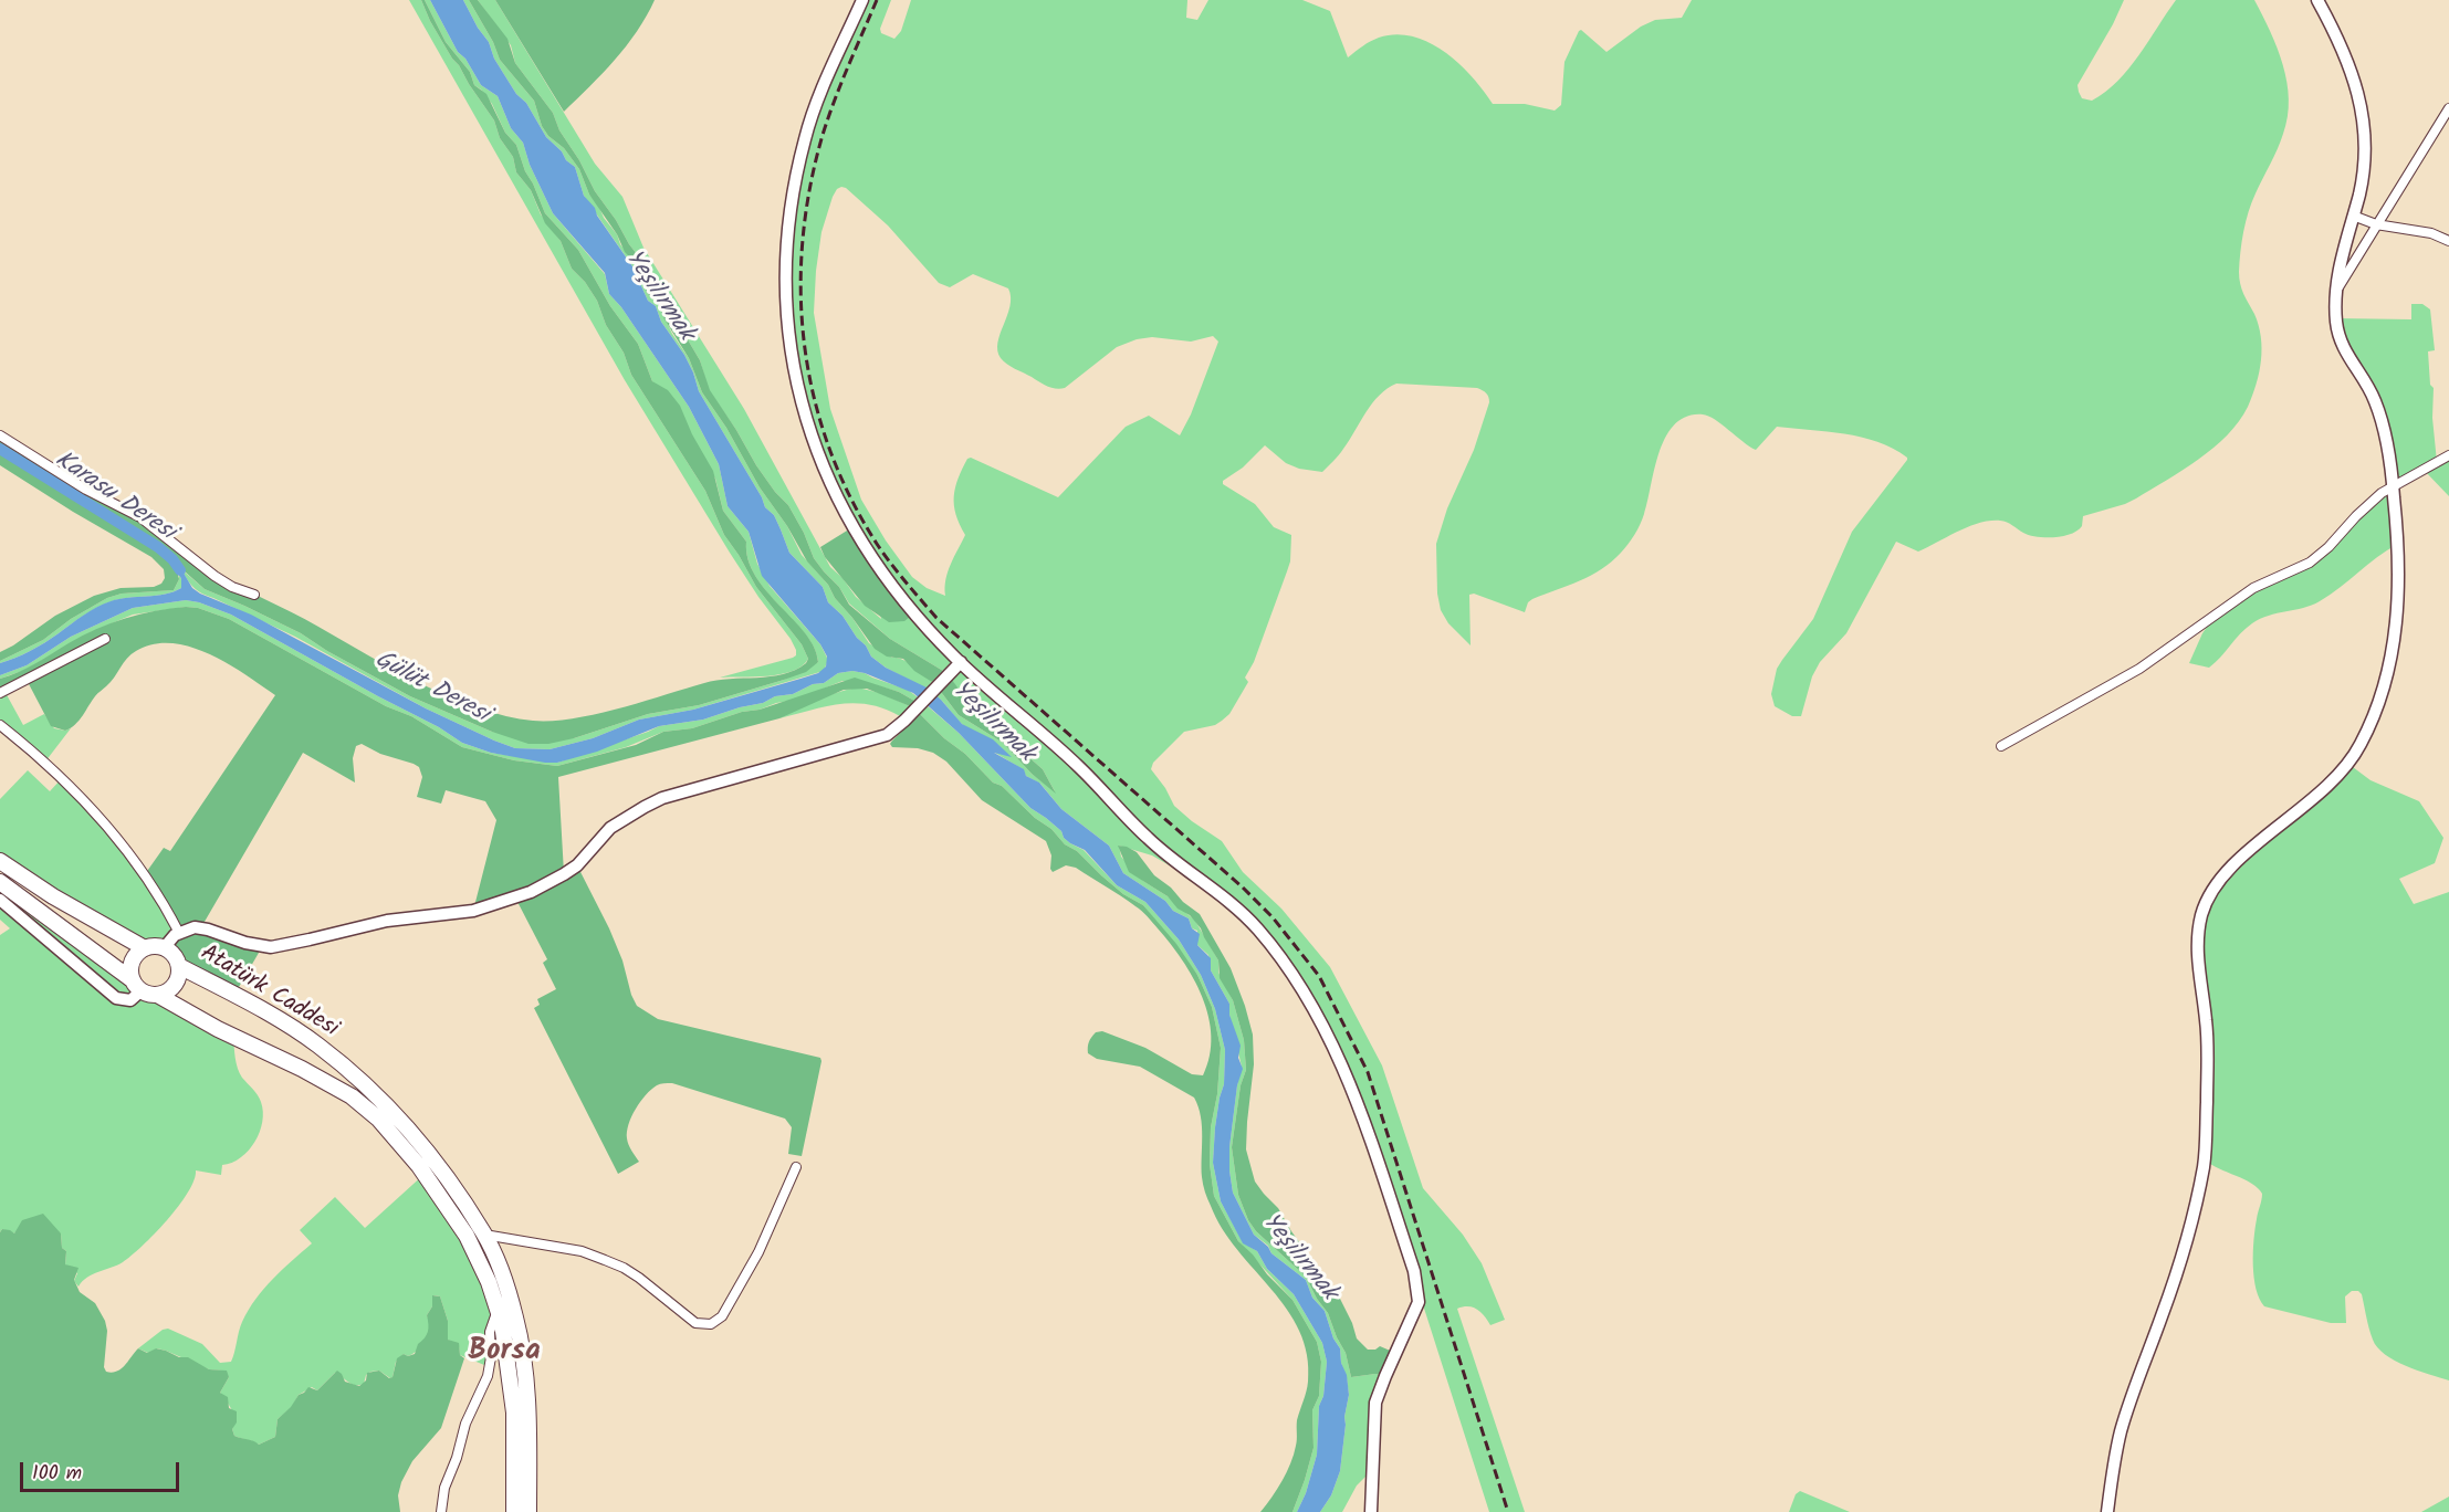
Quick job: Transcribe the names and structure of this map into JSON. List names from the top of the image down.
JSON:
{
  "streets": {
    "highway": ["Atatürk Caddesi"]
  },
  "districts": ["Borsa"],
  "water": ["Yeşilırmak", "Karasu Deresi", "Gülüt Deresi"],
  "scale_bar": "100 m"
}
